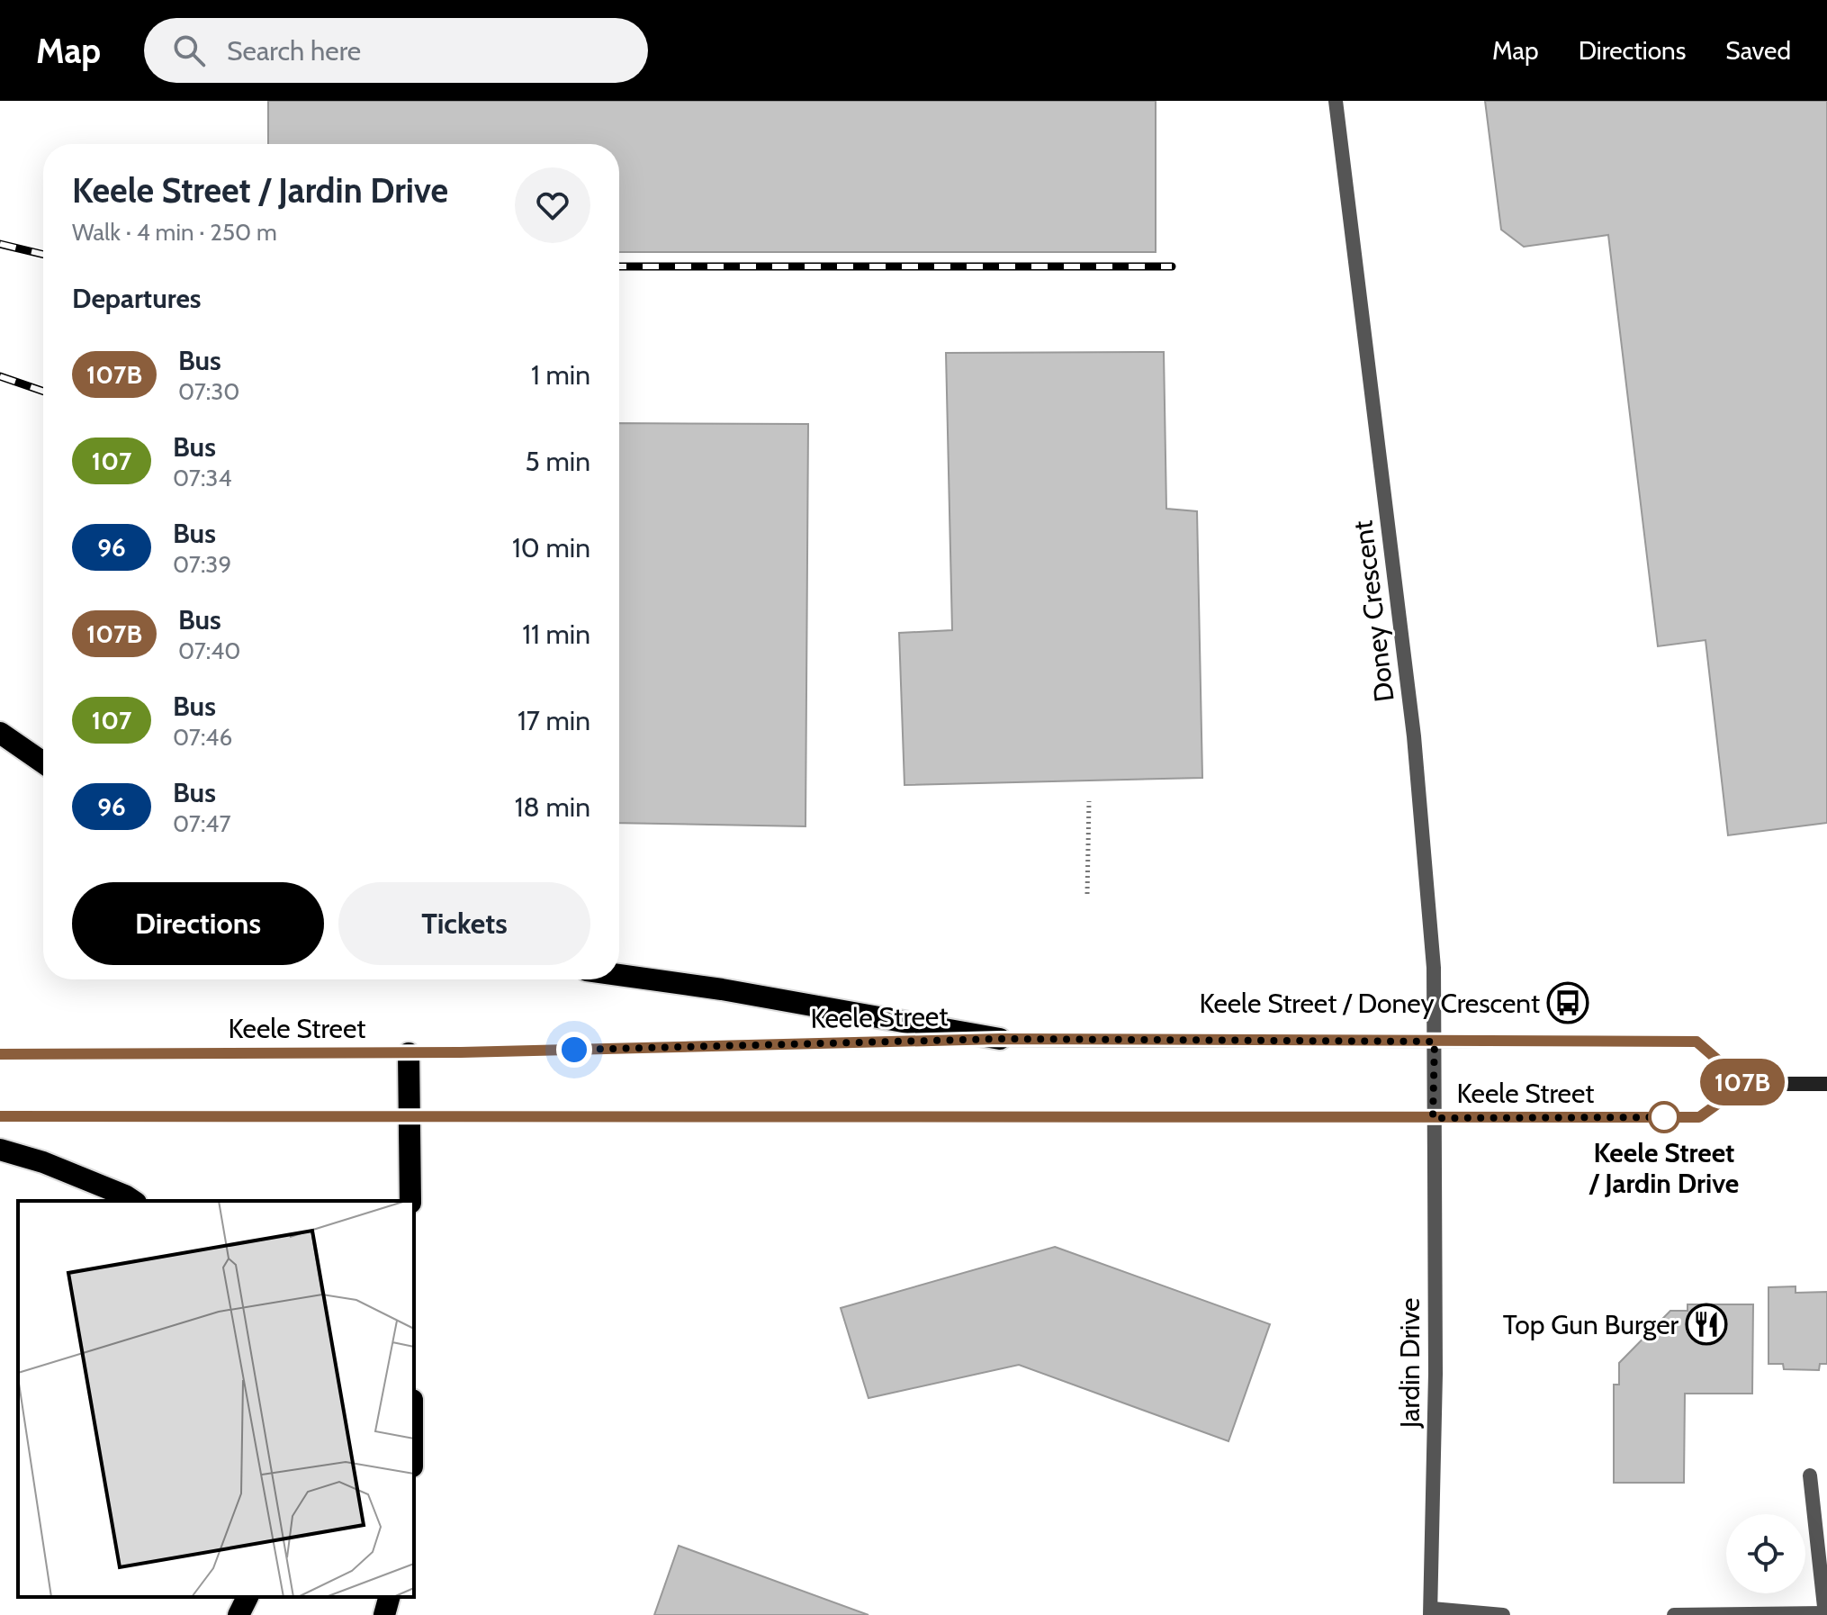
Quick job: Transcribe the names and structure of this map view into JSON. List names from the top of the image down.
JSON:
{
  "streets": {
    "main road": ["Keele Street"],
    "street": ["Doney Crescent", "Jardin Drive"]
  },
  "crossings": [
    ["Doney Crescent", "Keele Street"],
    ["Doney Crescent", "Jardin Drive"],
    ["Keele Street", "Jardin Drive"]
  ],
  "places": {
    "bus stop": ["Keele Street / Doney Crescent"],
    "other": ["Keele Street / Jardin Drive"],
    "restaurant": ["Top Gun Burger"]
  },
  "lines": ["bus line 107B"],
  "page": {
    "header": "Map",
    "search": "Search here",
    "nav": ["Map", "Directions", "Saved"],
    "on_map": "107B",
    "heading": [
      ["Keele Street / Jardin Drive", "Walk · 4 min · 250 m"],
      "Departures"
    ],
    "list": [
      {
        "mark": "107B",
        "name": "Bus",
        "note": "07:30",
        "value": "1 min"
      },
      {
        "mark": "107",
        "name": "Bus",
        "note": "07:34",
        "value": "5 min"
      },
      {
        "mark": "96",
        "name": "Bus",
        "note": "07:39",
        "value": "10 min"
      },
      {
        "mark": "107B",
        "name": "Bus",
        "note": "07:40",
        "value": "11 min"
      },
      {
        "mark": "107",
        "name": "Bus",
        "note": "07:46",
        "value": "17 min"
      },
      {
        "mark": "96",
        "name": "Bus",
        "note": "07:47",
        "value": "18 min"
      }
    ],
    "buttons": ["Directions", "Tickets"]
  }
}
